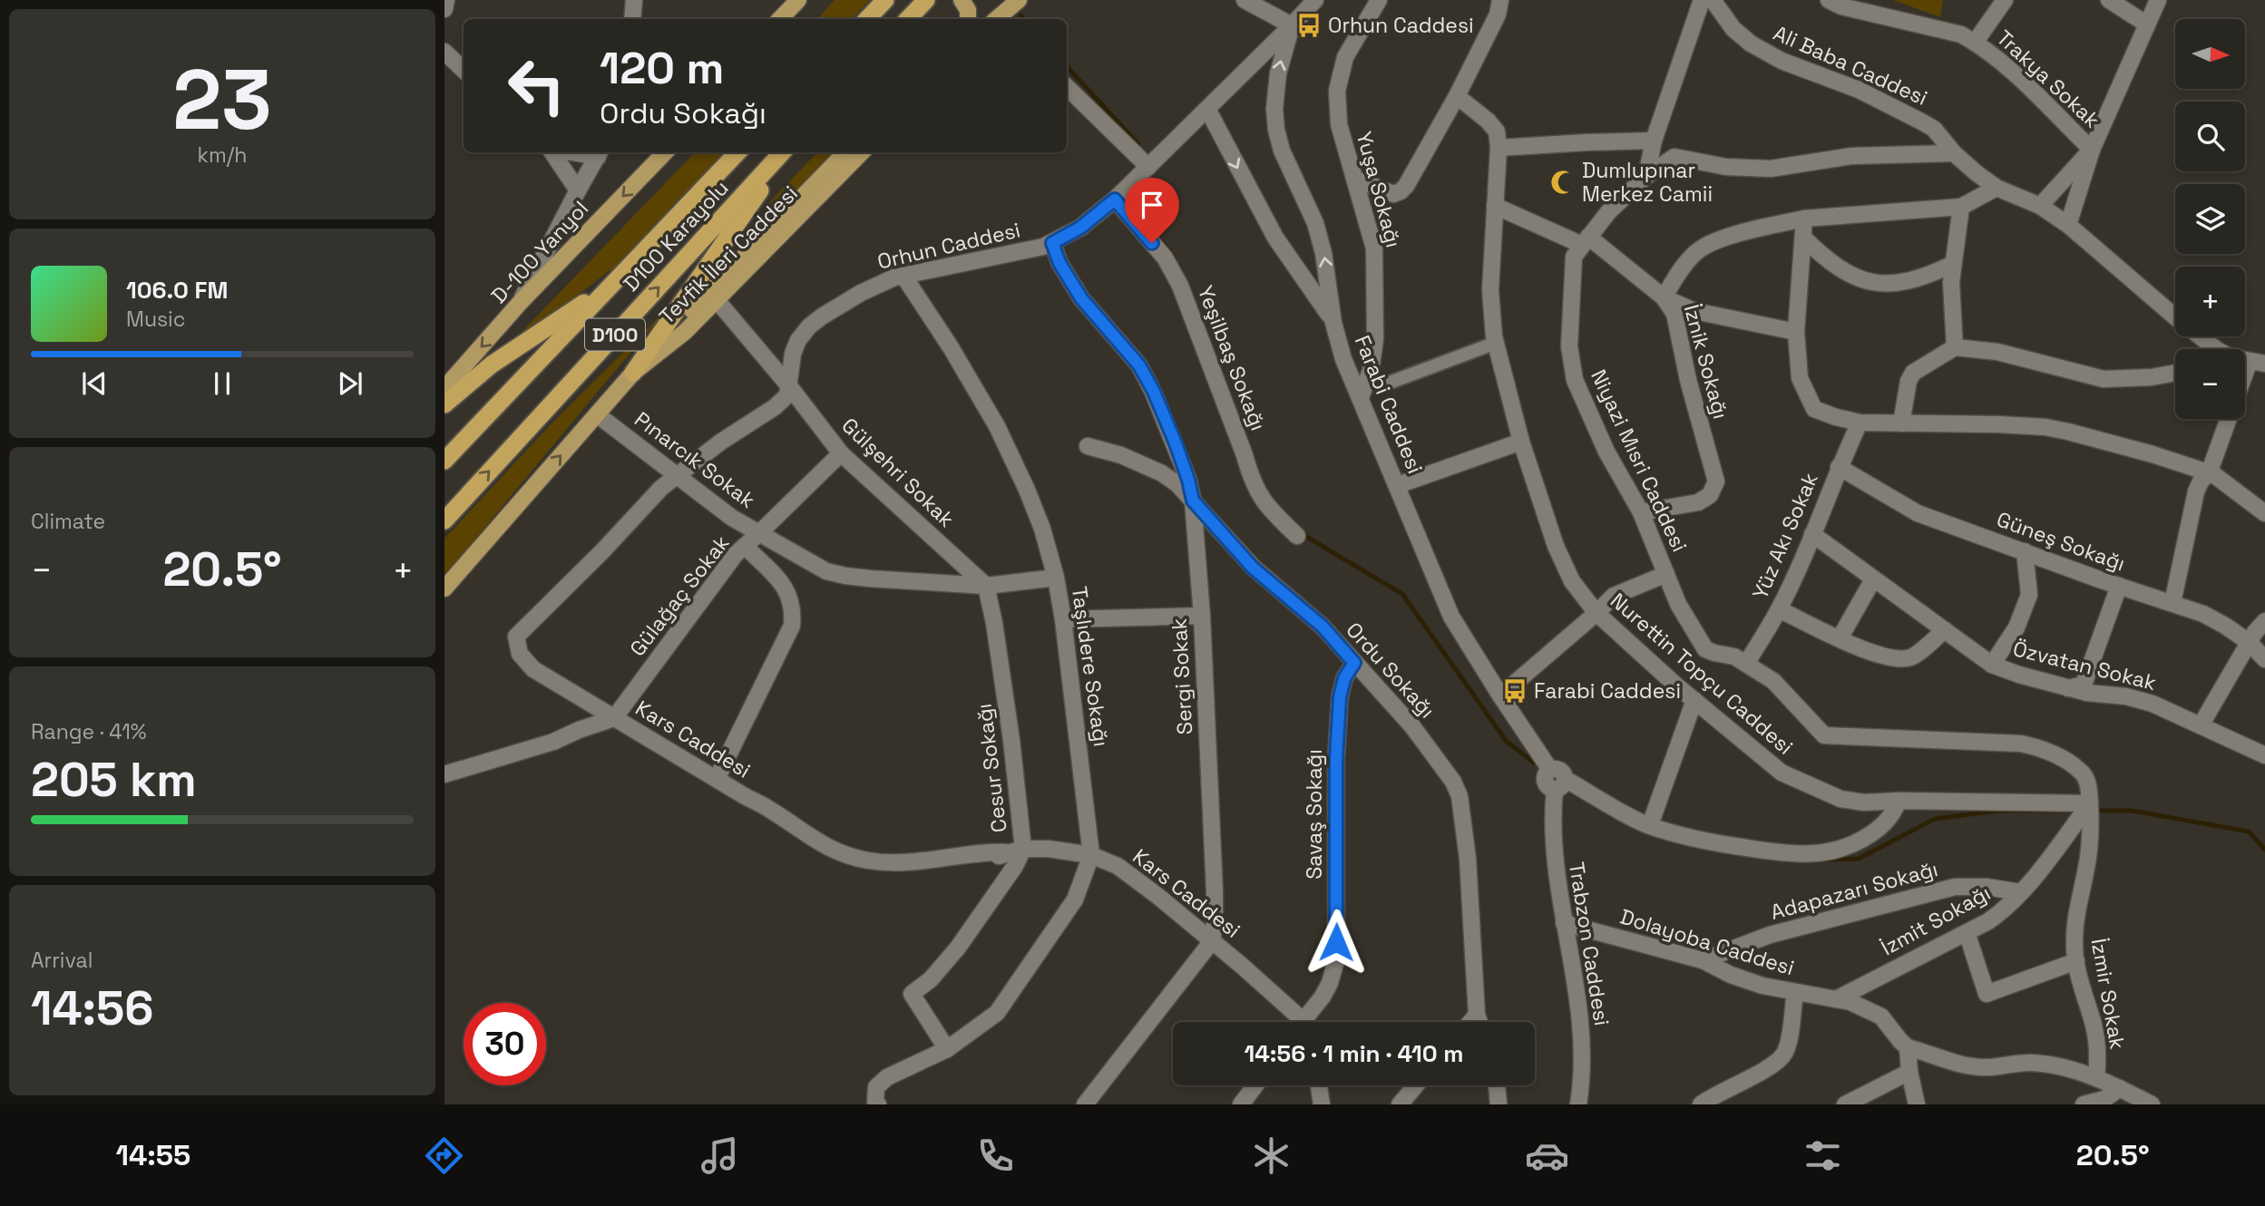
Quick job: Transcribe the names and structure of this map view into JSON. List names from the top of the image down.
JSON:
{
  "streets": {
    "highway": ["D100 Karayolu", "D100"],
    "main road": ["D-100 Yanyol", "Tevfik İleri Caddesi"],
    "street": [
      "Ali Baba Caddesi",
      "Trakya Sokak",
      "Yuşa Sokağı",
      "Orhun Caddesi",
      "Yeşilbaş Sokağı",
      "İznik Sokağı",
      "Farabi Caddesi",
      "Pınarcık Sokak",
      "Niyazi Mısri Caddesi",
      "Gülşehri Sokak",
      "Yüz Akı Sokak",
      "Güneş Sokağı",
      "Gülağaç Sokak",
      "Özvatan Sokak",
      "Taşlıdere Sokağı",
      "Ordu Sokağı",
      "Nurettin Topçu Caddesi",
      "Sergi Sokak",
      "Kars Caddesi",
      "Cesur Sokağı",
      "Savaş Sokağı",
      "Adapazarı Sokağı",
      "İzmit Sokağı",
      "Dolayoba Caddesi",
      "Trabzon Caddesi",
      "İzmir Sokak"
    ]
  },
  "crossings": [
    ["Ali Baba Caddesi", "Niyazi Mısri Caddesi"],
    ["Yuşa Sokağı", "Farabi Caddesi"],
    ["Orhun Caddesi", "Yeşilbaş Sokağı"],
    ["Orhun Caddesi", "Farabi Caddesi"],
    ["Orhun Caddesi", "Gülşehri Sokak"],
    ["Orhun Caddesi", "Taşlıdere Sokağı"],
    ["Orhun Caddesi", "Sergi Sokak"],
    ["Tevfik İleri Caddesi", "Pınarcık Sokak"],
    ["Tevfik İleri Caddesi", "Gülşehri Sokak"],
    ["İznik Sokağı", "Niyazi Mısri Caddesi"],
    ["Farabi Caddesi", "Trabzon Caddesi"],
    ["Pınarcık Sokak", "Gülşehri Sokak"],
    ["Pınarcık Sokak", "Gülağaç Sokak"],
    ["Pınarcık Sokak", "Cesur Sokağı"],
    ["Niyazi Mısri Caddesi", "Yüz Akı Sokak"],
    ["Niyazi Mısri Caddesi", "Nurettin Topçu Caddesi"],
    ["Niyazi Mısri Caddesi", "İzmit Sokağı"],
    ["Niyazi Mısri Caddesi", "İzmir Sokak"],
    ["Gülşehri Sokak", "Gülağaç Sokak"],
    ["Gülşehri Sokak", "Cesur Sokağı"],
    ["Yüz Akı Sokak", "Güneş Sokağı"],
    ["Yüz Akı Sokak", "Özvatan Sokak"],
    ["Gülağaç Sokak", "Kars Caddesi"],
    ["Taşlıdere Sokağı", "Kars Caddesi"],
    ["Taşlıdere Sokağı", "Cesur Sokağı"],
    ["Ordu Sokağı", "Sergi Sokak"],
    ["Ordu Sokağı", "Savaş Sokağı"],
    ["Nurettin Topçu Caddesi", "İzmit Sokağı"],
    ["Nurettin Topçu Caddesi", "İzmir Sokak"],
    ["Sergi Sokak", "Kars Caddesi"],
    ["Kars Caddesi", "Cesur Sokağı"],
    ["Adapazarı Sokağı", "İzmit Sokağı"],
    ["Adapazarı Sokağı", "Dolayoba Caddesi"],
    ["İzmit Sokağı", "Dolayoba Caddesi"],
    ["İzmit Sokağı", "İzmir Sokak"],
    ["Dolayoba Caddesi", "Trabzon Caddesi"]
  ],
  "one_way": ["Tevfik İleri Caddesi"],
  "places": {
    "bus stop": ["Orhun Caddesi̇", "Farabi̇ Caddesi̇"],
    "mosque": ["Dumlupınar Merkez Camii"]
  },
  "north": "right",
  "page": {
    "tile": [
      ["23", "km/h"],
      "Climate",
      ["Range · 41%", "205 km"],
      ["Arrival", "14:56"]
    ],
    "map_buttons": ["+", "−"],
    "turn": ["120 m", "Ordu Sokağı"],
    "song": ["106.0 FM", "Music"],
    "heat": ["−", "20.5°", "+"],
    "limit": "30",
    "trip": "14:56 · 1 min · 410 m",
    "tabs": ["14:55", "20.5°"]
  }
}
